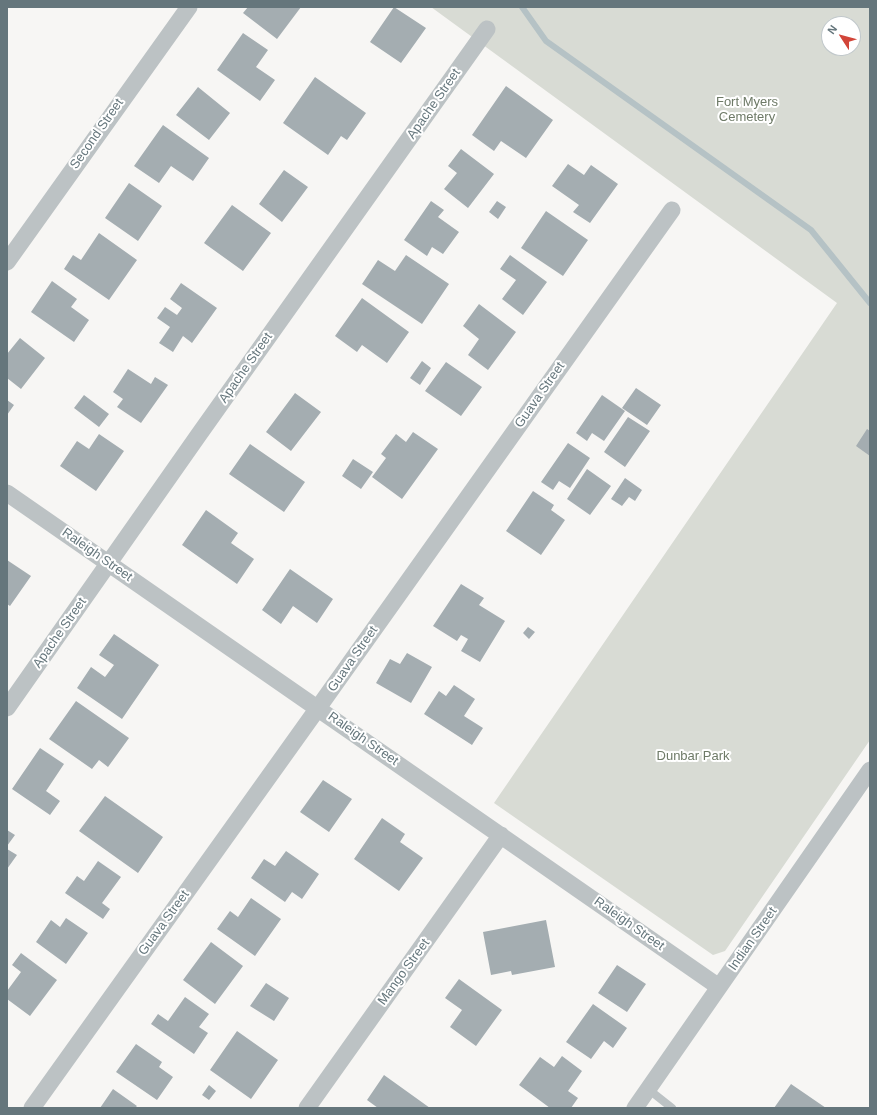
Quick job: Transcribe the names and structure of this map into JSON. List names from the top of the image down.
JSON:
{
  "streets": {
    "street": [
      "Apache Street",
      "Second Street",
      "Guava Street",
      "Raleigh Street",
      "Indian Street",
      "Mango Street"
    ]
  },
  "crossings": [
    ["Apache Street", "Raleigh Street"],
    ["Guava Street", "Raleigh Street"],
    ["Raleigh Street", "Indian Street"],
    ["Raleigh Street", "Mango Street"]
  ],
  "parks": ["Fort Myers Cemetery", "Dunbar Park"],
  "north": "top left"
}
